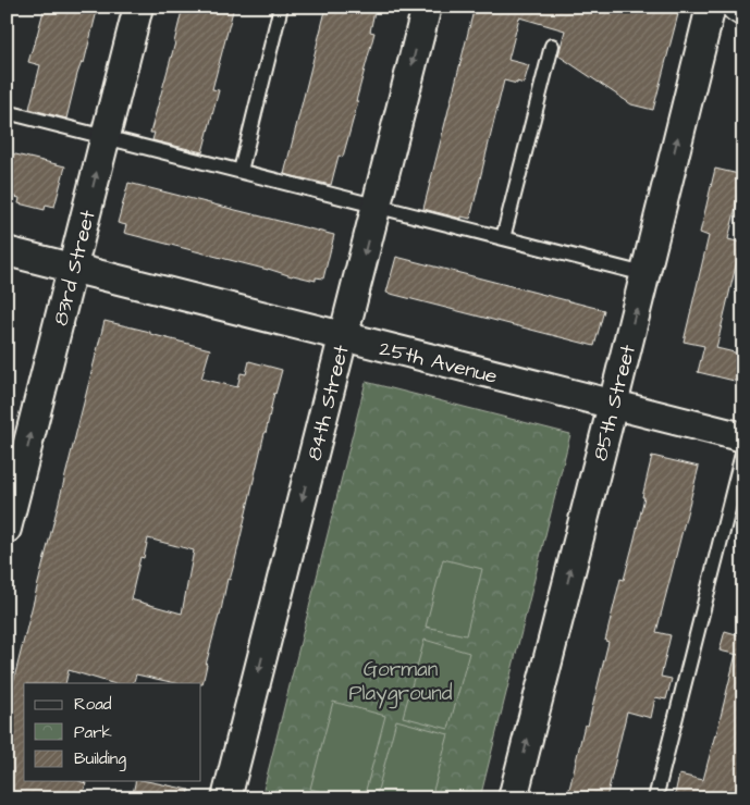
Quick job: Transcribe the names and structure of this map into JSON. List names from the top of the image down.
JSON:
{
  "streets": {
    "street": [
      "83rd Street",
      "25th Avenue",
      "84th Street",
      "85th Street"
    ]
  },
  "crossings": [
    ["83rd Street", "25th Avenue"],
    ["25th Avenue", "84th Street"],
    ["25th Avenue", "85th Street"]
  ],
  "one_way": ["83rd Street", "84th Street", "85th Street"],
  "parks": ["Gorman Playground"],
  "legend": ["Road", "Park", "Building"]
}
